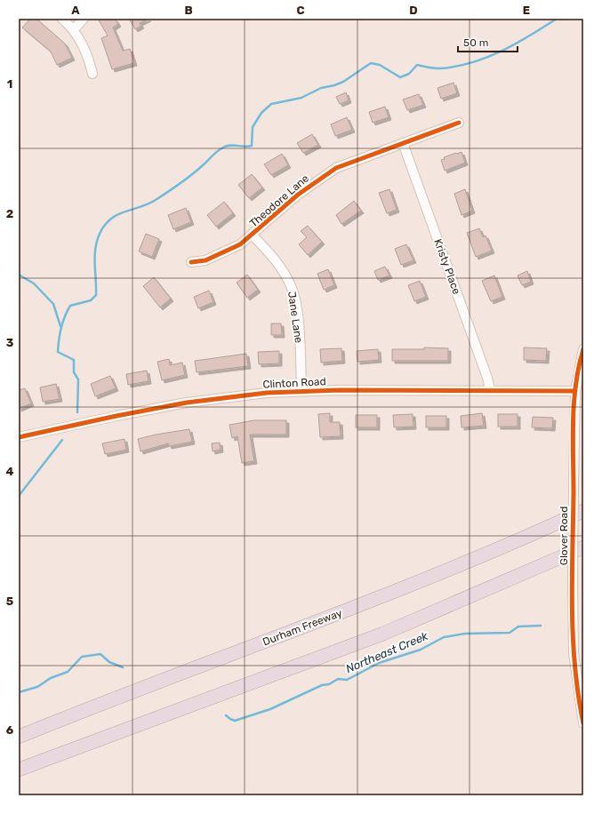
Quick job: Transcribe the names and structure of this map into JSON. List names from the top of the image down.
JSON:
{
  "streets": {
    "highway": ["Durham Freeway"],
    "street": [
      "Theodore Lane",
      "Kristy Place",
      "Jane Lane",
      "Clinton Road",
      "Glover Road"
    ]
  },
  "crossings": [
    ["Theodore Lane", "Kristy Place"],
    ["Theodore Lane", "Jane Lane"],
    ["Kristy Place", "Clinton Road"],
    ["Jane Lane", "Clinton Road"],
    ["Clinton Road", "Glover Road"]
  ],
  "water": ["Northeast Creek"],
  "scale_bar": "50 m",
  "grid": {
    "columns": [
      "A",
      "B",
      "C",
      "D",
      "E"
    ],
    "rows": [
      "1",
      "2",
      "3",
      "4",
      "5",
      "6"
    ]
  }
}
